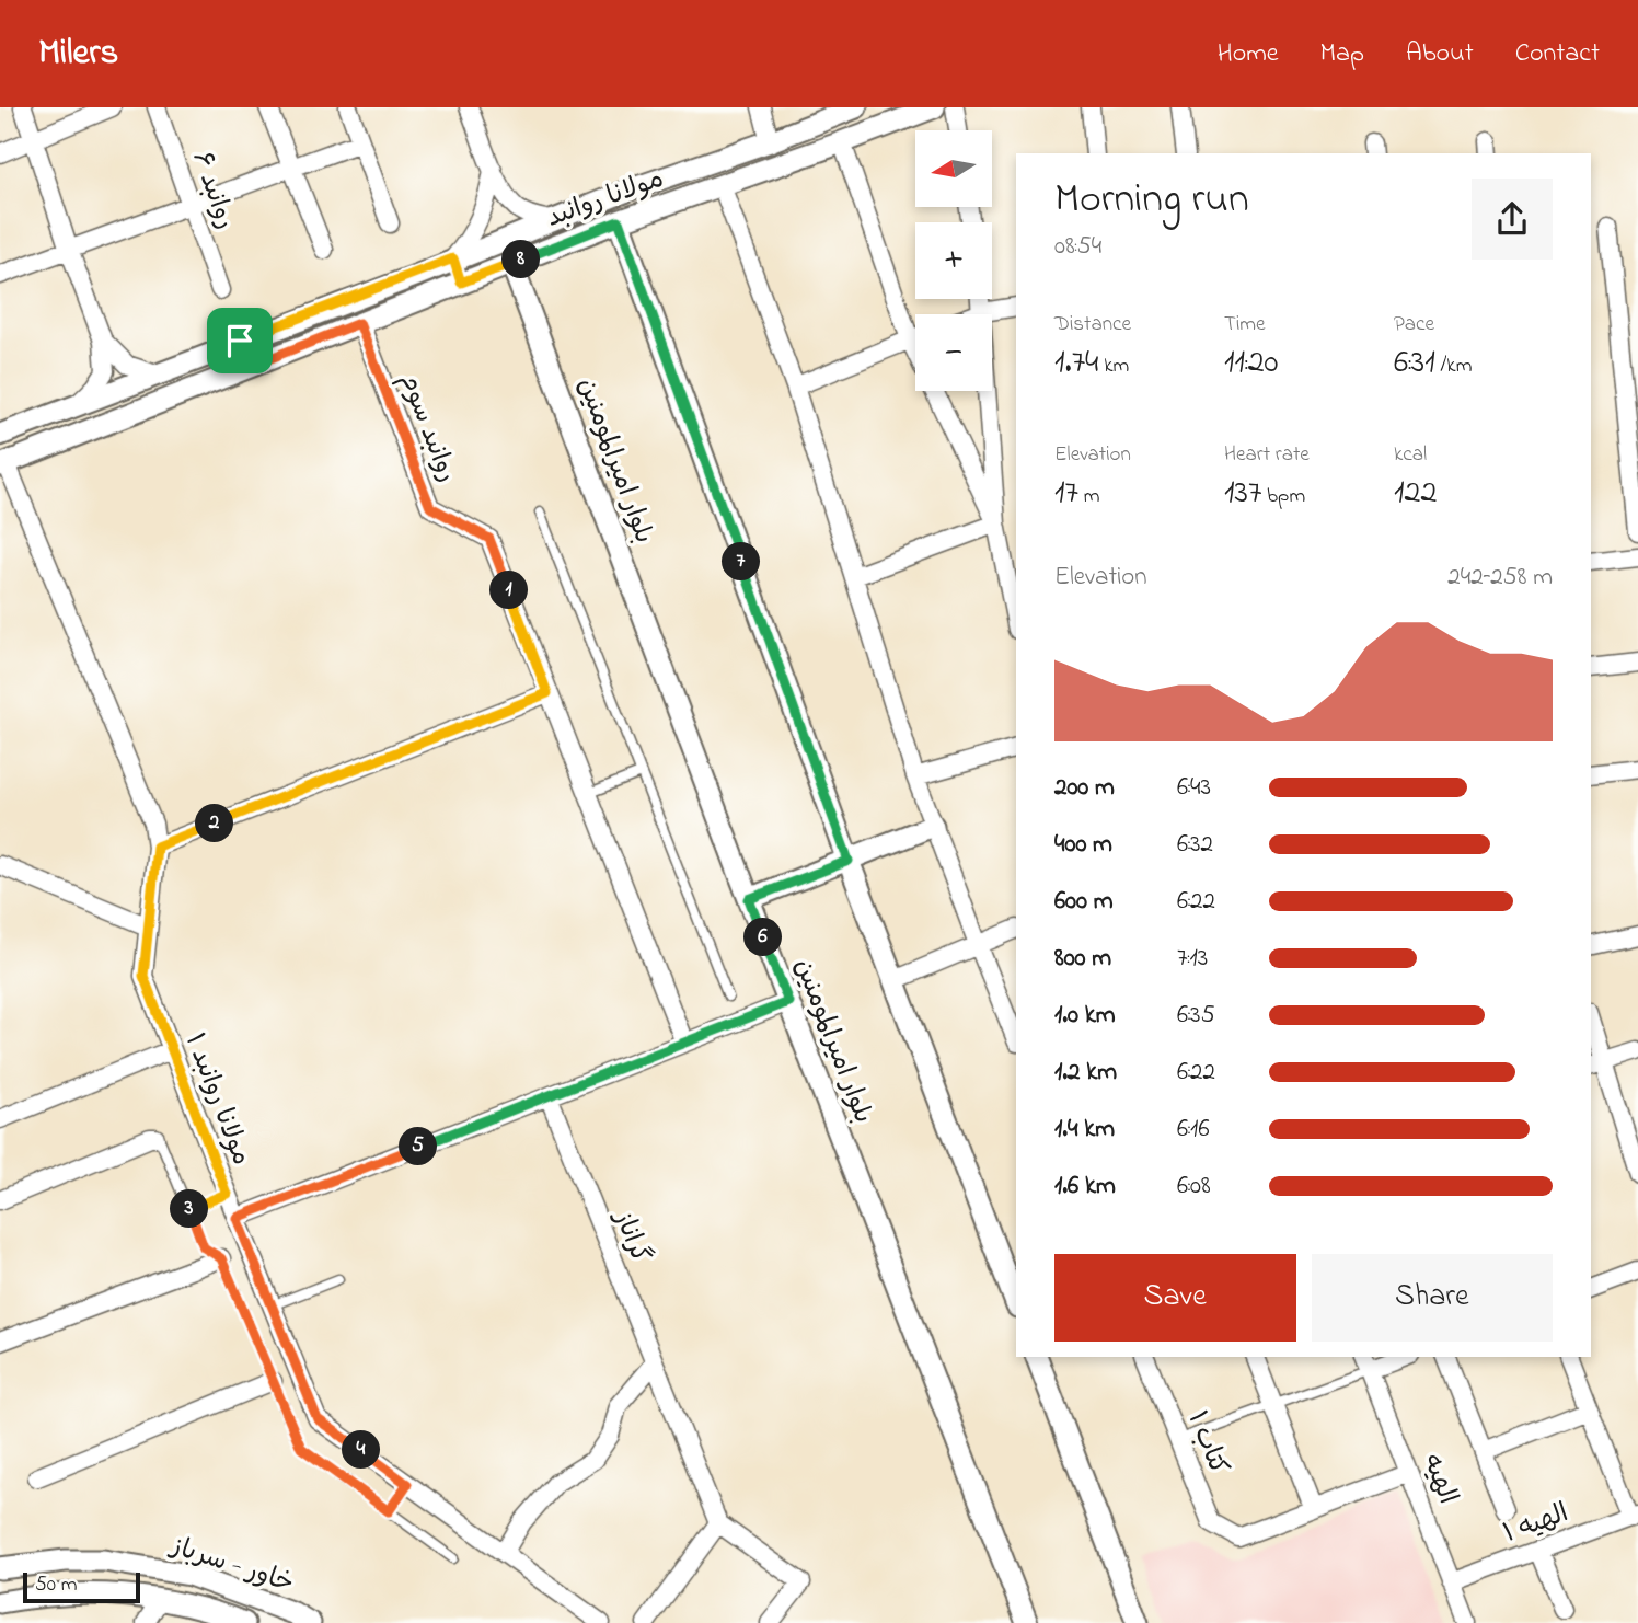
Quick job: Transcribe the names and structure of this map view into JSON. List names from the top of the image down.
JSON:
{
  "streets": {
    "street": [
      "روانبد ۶",
      "مولانا روانبد",
      "روانبد سوم",
      "بلوار امیرالمومنین",
      "مولانا روانبد ۱",
      "گراناز",
      "کتاب ۱",
      "الهیه",
      "الهیه ۱",
      "خاور - سرباز"
    ]
  },
  "crossings": [
    ["مولانا روانبد", "روانبد سوم"],
    ["مولانا روانبد", "بلوار امیرالمومنین"],
    ["مولانا روانبد", "مولانا روانبد ۱"],
    ["الهیه", "الهیه ۱"]
  ],
  "scale_bar": "50 m",
  "north": "left",
  "page": {
    "header": "Milers",
    "nav": [
      "Home",
      "Map",
      "About",
      "Contact"
    ],
    "map_buttons": ["+", "−"],
    "heading": ["Morning run", "08:54"],
    "pins": [
      "8",
      "7",
      "1",
      "2",
      "6",
      "5",
      "3",
      "4"
    ],
    "stats": [
      ["Distance", "1.74 km"],
      ["Time", "11:20"],
      ["Pace", "6:31 /km"],
      ["Elevation", "17 m"],
      ["Heart rate", "137 bpm"],
      ["kcal", "122"]
    ],
    "chart": ["Elevation", "242–258 m"],
    "list": [
      {
        "name": "200 m",
        "note": "6:43"
      },
      {
        "name": "400 m",
        "note": "6:32"
      },
      {
        "name": "600 m",
        "note": "6:22"
      },
      {
        "name": "800 m",
        "note": "7:13"
      },
      {
        "name": "1.0 km",
        "note": "6:35"
      },
      {
        "name": "1.2 km",
        "note": "6:22"
      },
      {
        "name": "1.4 km",
        "note": "6:16"
      },
      {
        "name": "1.6 km",
        "note": "6:08"
      }
    ],
    "buttons": ["Save", "Share"],
    "scale": "50 m"
  }
}
